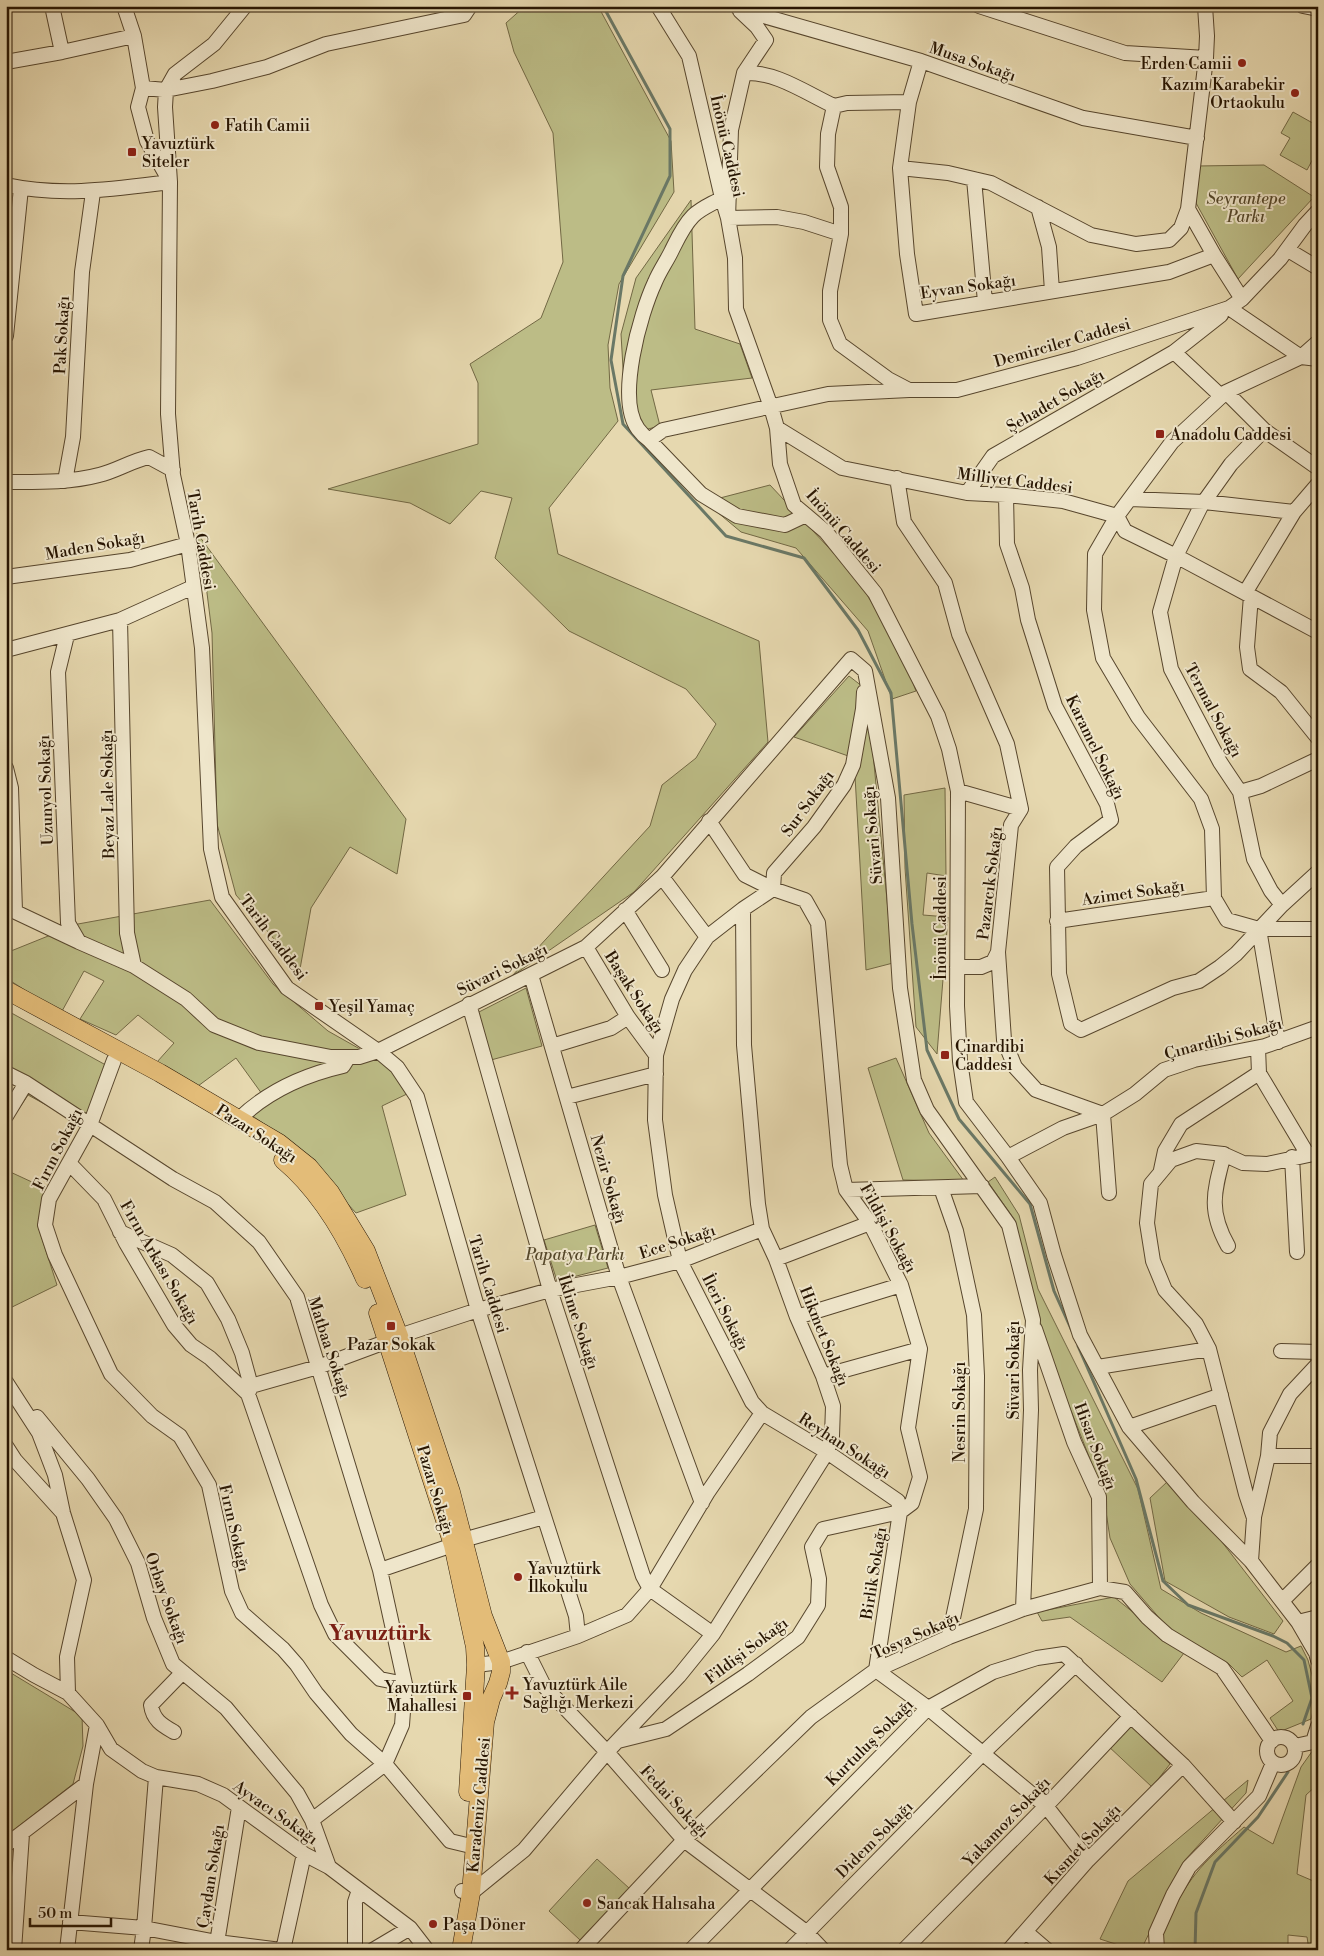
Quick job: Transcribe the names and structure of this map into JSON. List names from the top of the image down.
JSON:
{
  "streets": {
    "main road": ["Pazar Sokağı", "Karadeniz Caddesi"],
    "street": [
      "Musa Sokağı",
      "İnönü Caddesi",
      "Eyvan Sokağı",
      "Pak Sokağı",
      "Demirciler Caddesi",
      "Şehadet Sokağı",
      "Milliyet Caddesi",
      "Tarih Caddesi",
      "Maden Sokağı",
      "Termal Sokağı",
      "Karamel Sokağı",
      "Uzunyol Sokağı",
      "Beyaz Lale Sokağı",
      "Sur Sokağı",
      "Süvari Sokağı",
      "Pazarcık Sokağı",
      "Azimet Sokağı",
      "Başak Sokağı",
      "Çınardibi Sokağı",
      "Fırın Sokağı",
      "Nezir Sokağı",
      "Fildişi Sokağı",
      "Ece Sokağı",
      "Fırın Arkası Sokağı",
      "İleri Sokağı",
      "İklime Sokağı",
      "Hikmet Sokağı",
      "Matbaa Sokağı",
      "Nesrin Sokağı",
      "Reyhan Sokağı",
      "Hisar Sokağı",
      "Birlik Sokağı",
      "Orbay Sokağı",
      "Tosya Sokağı",
      "Kurtuluş Sokağı",
      "Fedai Sokağı",
      "Ayvacı Sokağı",
      "Yakamoz Sokağı",
      "Didem Sokağı",
      "Kısmet Sokağı",
      "Çaydan Sokağı"
    ]
  },
  "crossings": [
    ["Musa Sokağı", "Eyvan Sokağı"],
    ["İnönü Caddesi", "Demirciler Caddesi"],
    ["İnönü Caddesi", "Milliyet Caddesi"],
    ["İnönü Caddesi", "Çınardibi Sokağı"],
    ["Demirciler Caddesi", "Şehadet Sokağı"],
    ["Şehadet Sokağı", "Milliyet Caddesi"],
    ["Milliyet Caddesi", "Karamel Sokağı"],
    ["Tarih Caddesi", "Maden Sokağı"],
    ["Tarih Caddesi", "Süvari Sokağı"],
    ["Tarih Caddesi", "Ece Sokağı"],
    ["Termal Sokağı", "Karamel Sokağı"],
    ["Karamel Sokağı", "Azimet Sokağı"],
    ["Sur Sokağı", "Süvari Sokağı"],
    ["Sur Sokağı", "Fildişi Sokağı"],
    ["Sur Sokağı", "İleri Sokağı"],
    ["Süvari Sokağı", "Başak Sokağı"],
    ["Süvari Sokağı", "Nezir Sokağı"],
    ["Süvari Sokağı", "Fildişi Sokağı"],
    ["Süvari Sokağı", "İklime Sokağı"],
    ["Süvari Sokağı", "Hisar Sokağı"],
    ["Süvari Sokağı", "Tosya Sokağı"],
    ["Pazarcık Sokağı", "Çınardibi Sokağı"],
    ["Başak Sokağı", "İleri Sokağı"],
    ["Pazar Sokağı", "Fırın Sokağı"],
    ["Pazar Sokağı", "Ece Sokağı"],
    ["Pazar Sokağı", "Karadeniz Caddesi"],
    ["Fırın Sokağı", "Fırın Arkası Sokağı"],
    ["Fırın Sokağı", "Matbaa Sokağı"],
    ["Fırın Sokağı", "Karadeniz Caddesi"],
    ["Nezir Sokağı", "Ece Sokağı"],
    ["Fildişi Sokağı", "İleri Sokağı"],
    ["Fildişi Sokağı", "Hikmet Sokağı"],
    ["Fildişi Sokağı", "Reyhan Sokağı"],
    ["Fildişi Sokağı", "Birlik Sokağı"],
    ["Fildişi Sokağı", "Fedai Sokağı"],
    ["Fildişi Sokağı", "Karadeniz Caddesi"],
    ["Ece Sokağı", "Fırın Arkası Sokağı"],
    ["Ece Sokağı", "İleri Sokağı"],
    ["Ece Sokağı", "İklime Sokağı"],
    ["Ece Sokağı", "Hikmet Sokağı"],
    ["Ece Sokağı", "Matbaa Sokağı"],
    ["İleri Sokağı", "Hikmet Sokağı"],
    ["İleri Sokağı", "Reyhan Sokağı"],
    ["Hikmet Sokağı", "Reyhan Sokağı"],
    ["Nesrin Sokağı", "Tosya Sokağı"],
    ["Reyhan Sokağı", "Birlik Sokağı"],
    ["Hisar Sokağı", "Tosya Sokağı"],
    ["Birlik Sokağı", "Tosya Sokağı"],
    ["Orbay Sokağı", "Ayvacı Sokağı"],
    ["Tosya Sokağı", "Fedai Sokağı"],
    ["Kurtuluş Sokağı", "Fedai Sokağı"],
    ["Kurtuluş Sokağı", "Yakamoz Sokağı"],
    ["Kurtuluş Sokağı", "Didem Sokağı"],
    ["Kurtuluş Sokağı", "Kısmet Sokağı"],
    ["Fedai Sokağı", "Didem Sokağı"],
    ["Ayvacı Sokağı", "Çaydan Sokağı"]
  ],
  "districts": ["Yavuztürk"],
  "parks": ["Seyrantepe Parkı", "Papatya Parkı"],
  "places": {
    "other": [
      "Erden Camii",
      "Kazım Karabekir Ortaokulu",
      "Fatih Camii",
      "Yavuztürk İlkokulu",
      "Sancak Halısaha",
      "Paşa Döner"
    ],
    "transit": [
      "Yavuztürk Siteler",
      "Anadolu Caddesi",
      "Yeşil Yamaç",
      "Çinardibi Caddesi",
      "Pazar Sokak",
      "Yavuztürk Mahallesi"
    ],
    "health": ["Yavuztürk Aile Sağlığı Merkezi"]
  },
  "scale_bar": "50 m"
}
